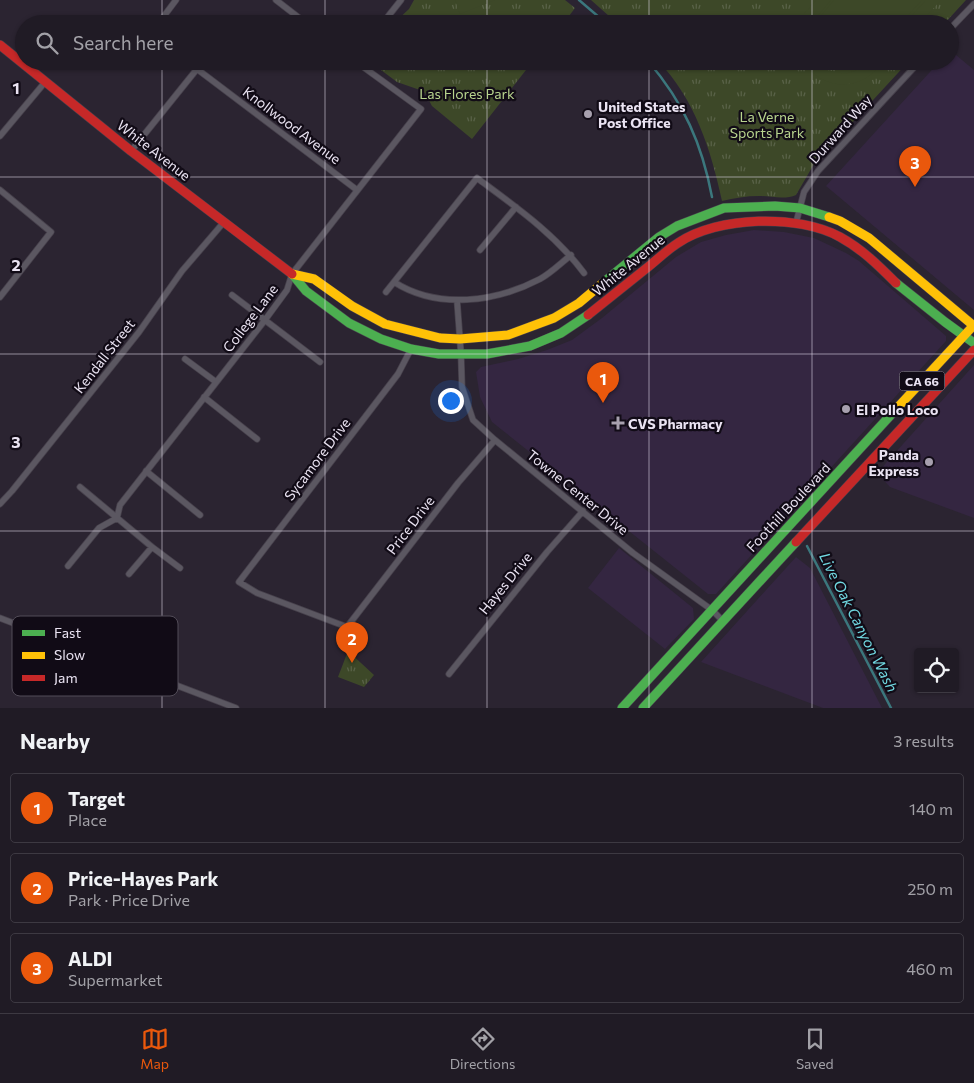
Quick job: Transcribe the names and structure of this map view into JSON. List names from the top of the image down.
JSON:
{
  "streets": {
    "main road": ["White Avenue", "CA 66", "Foothill Boulevard"],
    "street": [
      "Knollwood Avenue",
      "Durward Way",
      "College Lane",
      "Kendall Street",
      "Sycamore Drive",
      "Towne Center Drive",
      "Price Drive",
      "Hayes Drive"
    ]
  },
  "crossings": [
    ["Knollwood Avenue", "College Lane"],
    ["Durward Way", "White Avenue"],
    ["White Avenue", "College Lane"],
    ["White Avenue", "Kendall Street"],
    ["White Avenue", "Sycamore Drive"],
    ["White Avenue", "Towne Center Drive"],
    ["White Avenue", "Foothill Boulevard"],
    ["CA 66", "Towne Center Drive"],
    ["Sycamore Drive", "Price Drive"],
    ["Towne Center Drive", "Foothill Boulevard"],
    ["Towne Center Drive", "Price Drive"],
    ["Towne Center Drive", "Hayes Drive"]
  ],
  "water": ["Live Oak Canyon Wash"],
  "parks": ["Las Flores Park", "La Verne Sports Park"],
  "places": {
    "other": ["United States Post Office", "El Pollo Loco", "Panda Express"],
    "health": ["CVS Pharmacy"]
  },
  "legend": ["Fast", "Slow", "Jam"],
  "page": {
    "search": "Search here",
    "pins": ["3", "1", "2"],
    "heading": ["Nearby", "3 results"],
    "list": [
      {
        "mark": "1",
        "name": "Target",
        "note": "Place",
        "value": "140 m"
      },
      {
        "mark": "2",
        "name": "Price-Hayes Park",
        "note": "Park · Price Drive",
        "value": "250 m"
      },
      {
        "mark": "3",
        "name": "ALDI",
        "note": "Supermarket",
        "value": "460 m"
      }
    ],
    "nav": ["Map", "Directions", "Saved"]
  },
  "grid": {
    "rows": ["1", "2", "3"]
  }
}
